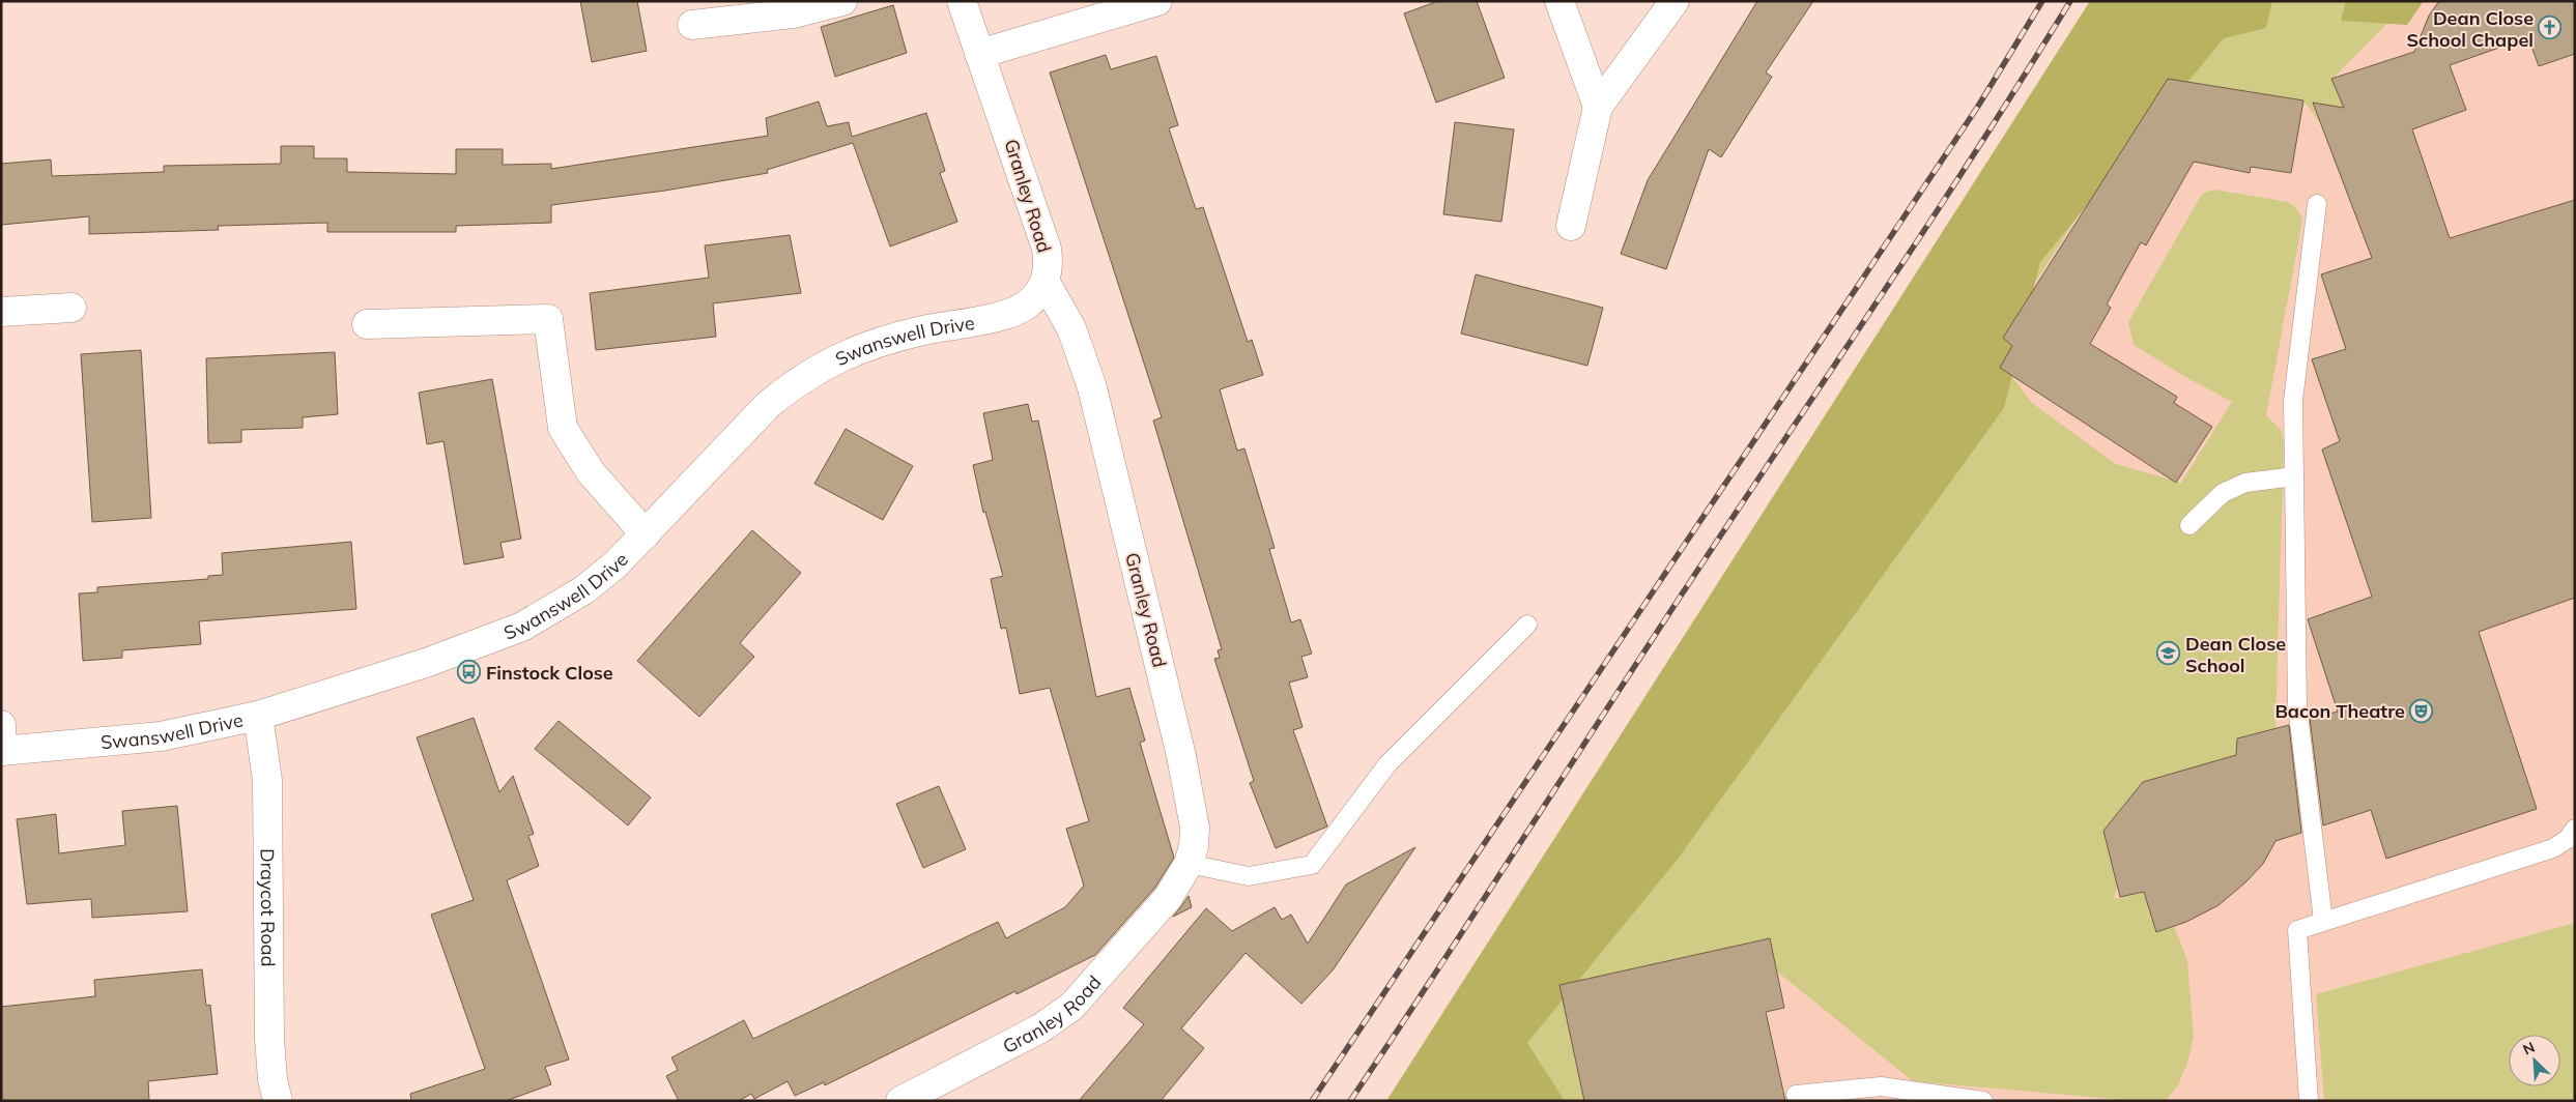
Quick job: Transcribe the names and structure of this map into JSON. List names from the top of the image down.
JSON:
{
  "streets": {
    "street": ["Granley Road", "Swanswell Drive", "Draycot Road"]
  },
  "crossings": [
    ["Granley Road", "Swanswell Drive"],
    ["Swanswell Drive", "Draycot Road"]
  ],
  "places": {
    "church": ["Dean Close School Chapel"],
    "school or university": ["Dean Close School"],
    "bus stop": ["Finstock Close"],
    "theatre": ["Bacon Theatre"]
  },
  "north": "top left"
}
